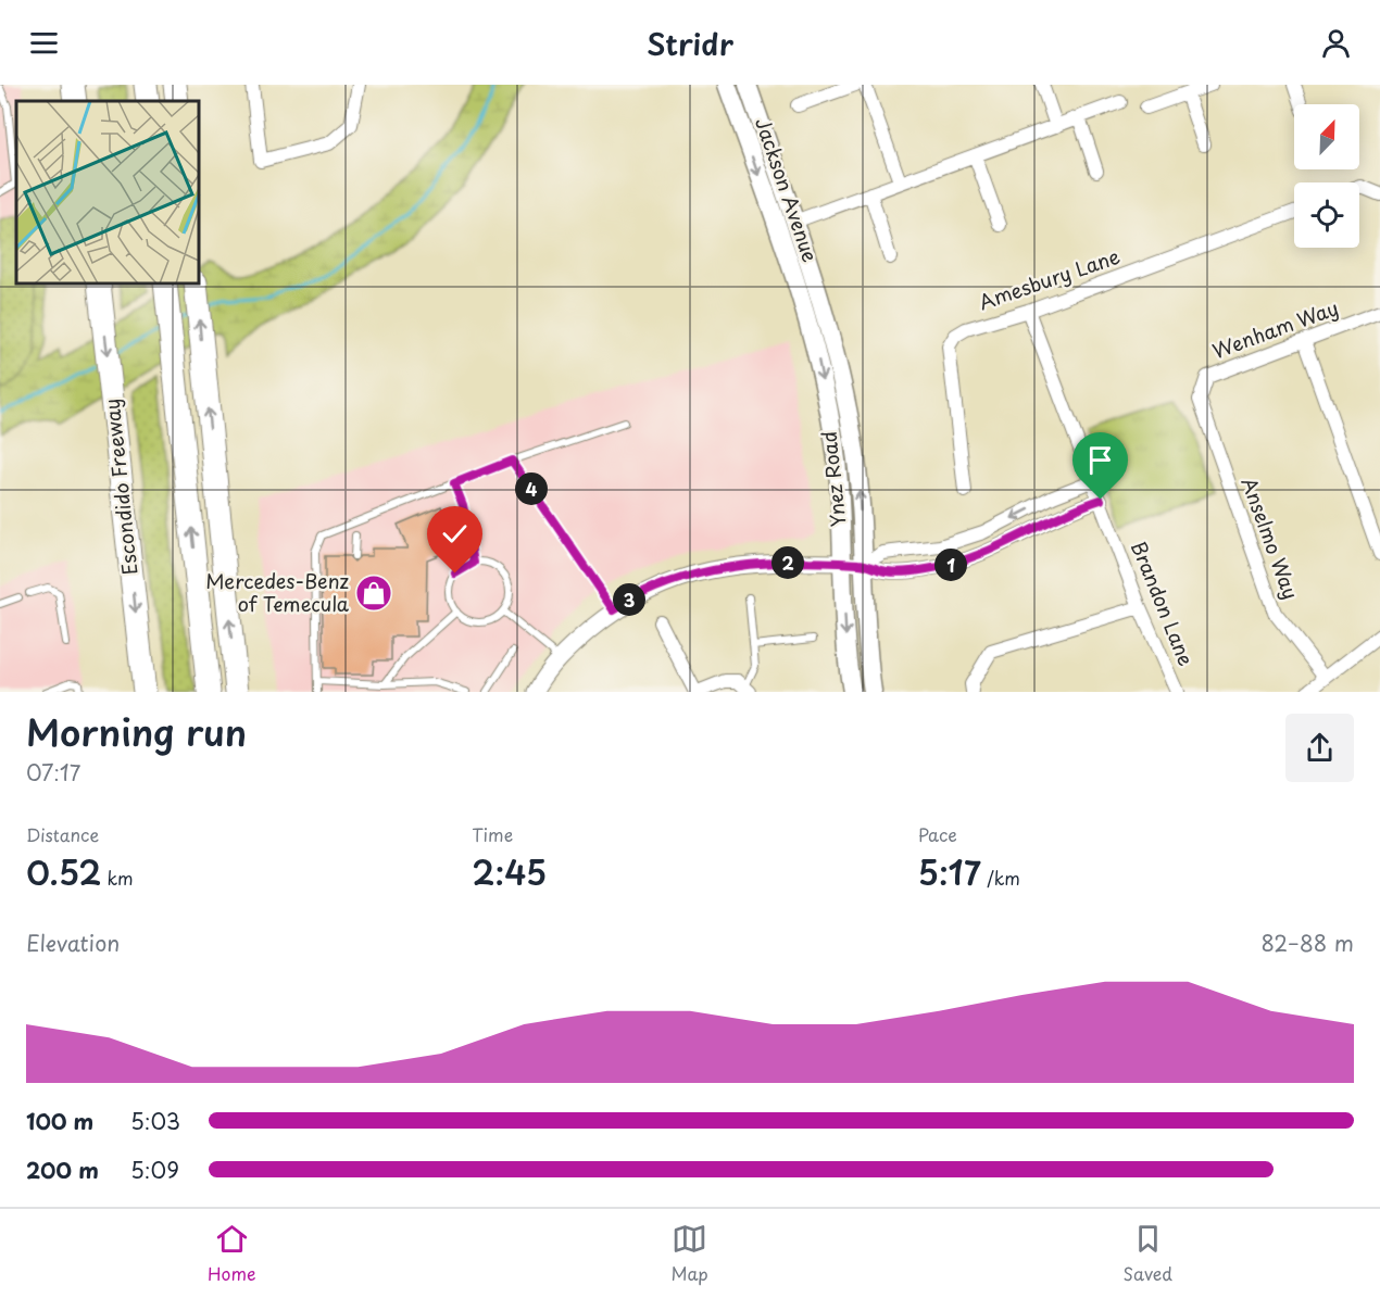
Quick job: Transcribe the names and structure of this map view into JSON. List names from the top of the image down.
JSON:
{
  "streets": {
    "highway": ["Escondido Freeway"],
    "main road": ["Jackson Avenue", "Ynez Road"],
    "street": [
      "Amesbury Lane",
      "Wenham Way",
      "Anselmo Way",
      "Brandon Lane"
    ]
  },
  "crossings": [
    ["Jackson Avenue", "Ynez Road"],
    ["Amesbury Lane", "Brandon Lane"],
    ["Wenham Way", "Anselmo Way"]
  ],
  "places": {
    "shop": ["Mercedes-Benz of Temecula"]
  },
  "north": "top right",
  "page": {
    "header": "Stridr",
    "pins": [
      "4",
      "2",
      "1",
      "3"
    ],
    "heading": ["Morning run", "07:17"],
    "stats": [
      ["Distance", "0.52 km"],
      ["Time", "2:45"],
      ["Pace", "5:17 /km"]
    ],
    "chart": ["Elevation", "82–88 m"],
    "list": [
      {
        "name": "100 m",
        "note": "5:03"
      },
      {
        "name": "200 m",
        "note": "5:09"
      }
    ],
    "tabs": ["Home", "Map", "Saved"]
  }
}
